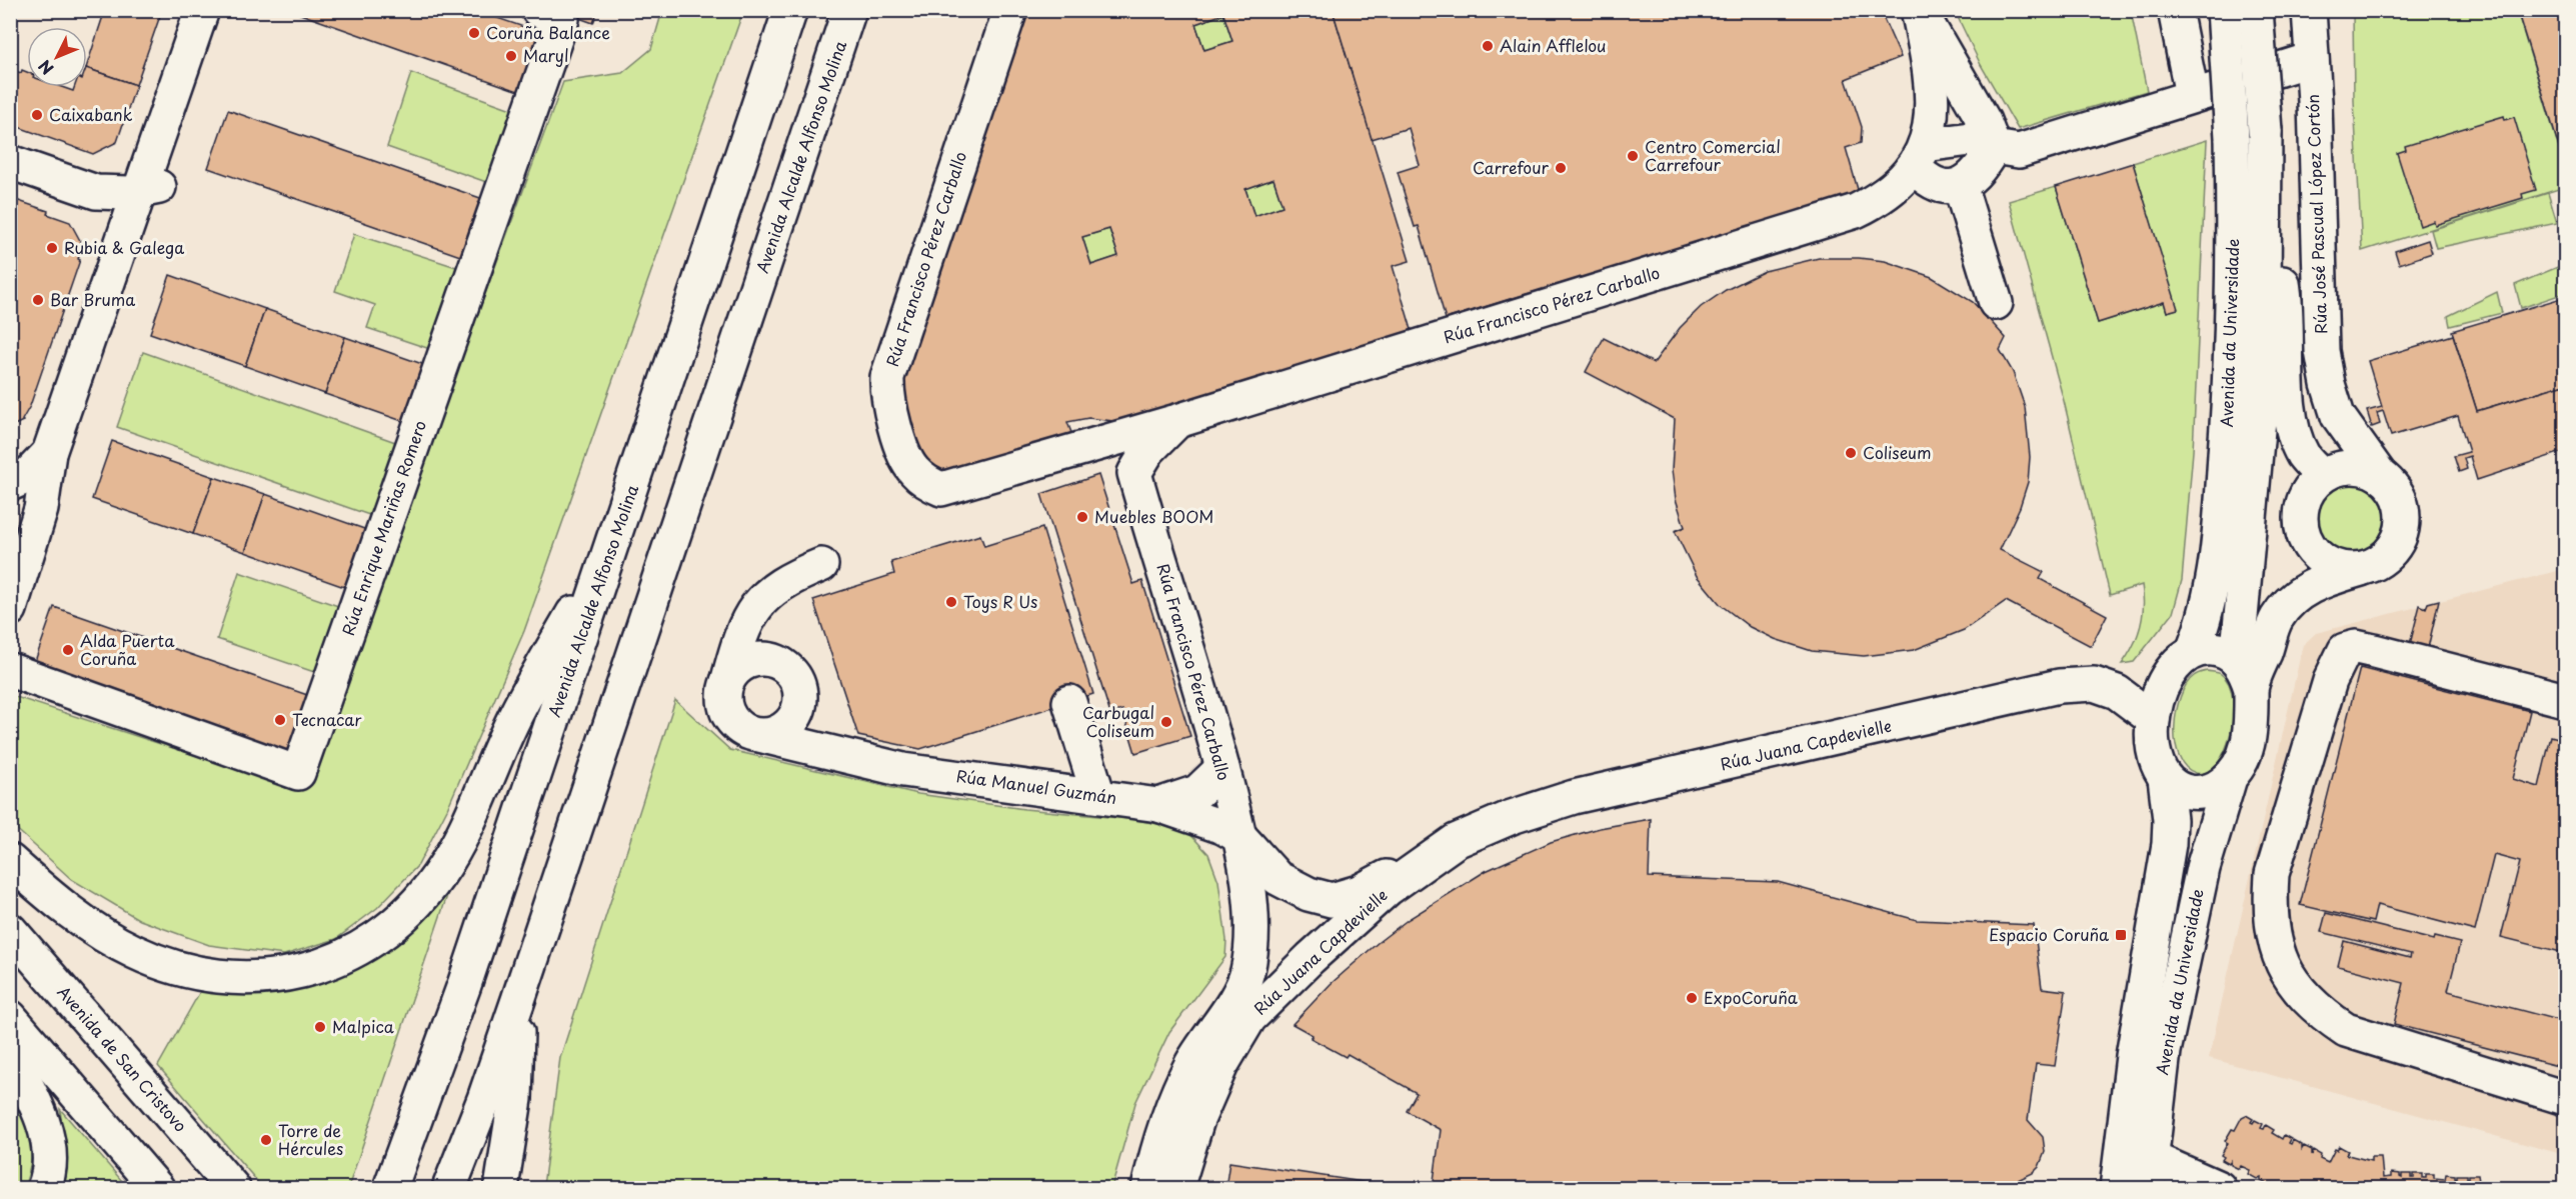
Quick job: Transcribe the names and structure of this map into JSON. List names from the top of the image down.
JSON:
{
  "streets": {
    "main road": [
      "Avenida Alcalde Alfonso Molina",
      "Rúa José Pascual López Cortón",
      "Rúa Francisco Pérez Carballo",
      "Avenida da Universidade",
      "Rúa Enrique Mariñas Romero",
      "Rúa Juana Capdevielle",
      "Rúa Manuel Guzmán",
      "Avenida de San Cristovo"
    ]
  },
  "crossings": [
    ["Rúa José Pascual López Cortón", "Avenida da Universidade"],
    ["Rúa José Pascual López Cortón", "Rúa Juana Capdevielle"],
    ["Rúa Francisco Pérez Carballo", "Rúa Juana Capdevielle"],
    ["Rúa Francisco Pérez Carballo", "Rúa Manuel Guzmán"],
    ["Avenida da Universidade", "Rúa Juana Capdevielle"],
    ["Rúa Juana Capdevielle", "Rúa Manuel Guzmán"]
  ],
  "places": {
    "other": [
      "Coruña Balance",
      "Alain Afflelou",
      "Maryl",
      "Caixabank",
      "Centro Comercial Carrefour",
      "Carrefour",
      "Rubia & Galega",
      "Bar Bruma",
      "Coliseum",
      "Muebles BOOM",
      "Toys R Us",
      "Alda Puerta Coruña",
      "Tecnacar",
      "Carbugal Coliseum",
      "ExpoCoruña",
      "Malpica",
      "Torre de Hércules"
    ],
    "transit": ["Espacio Coruña"]
  },
  "north": "bottom left"
}
